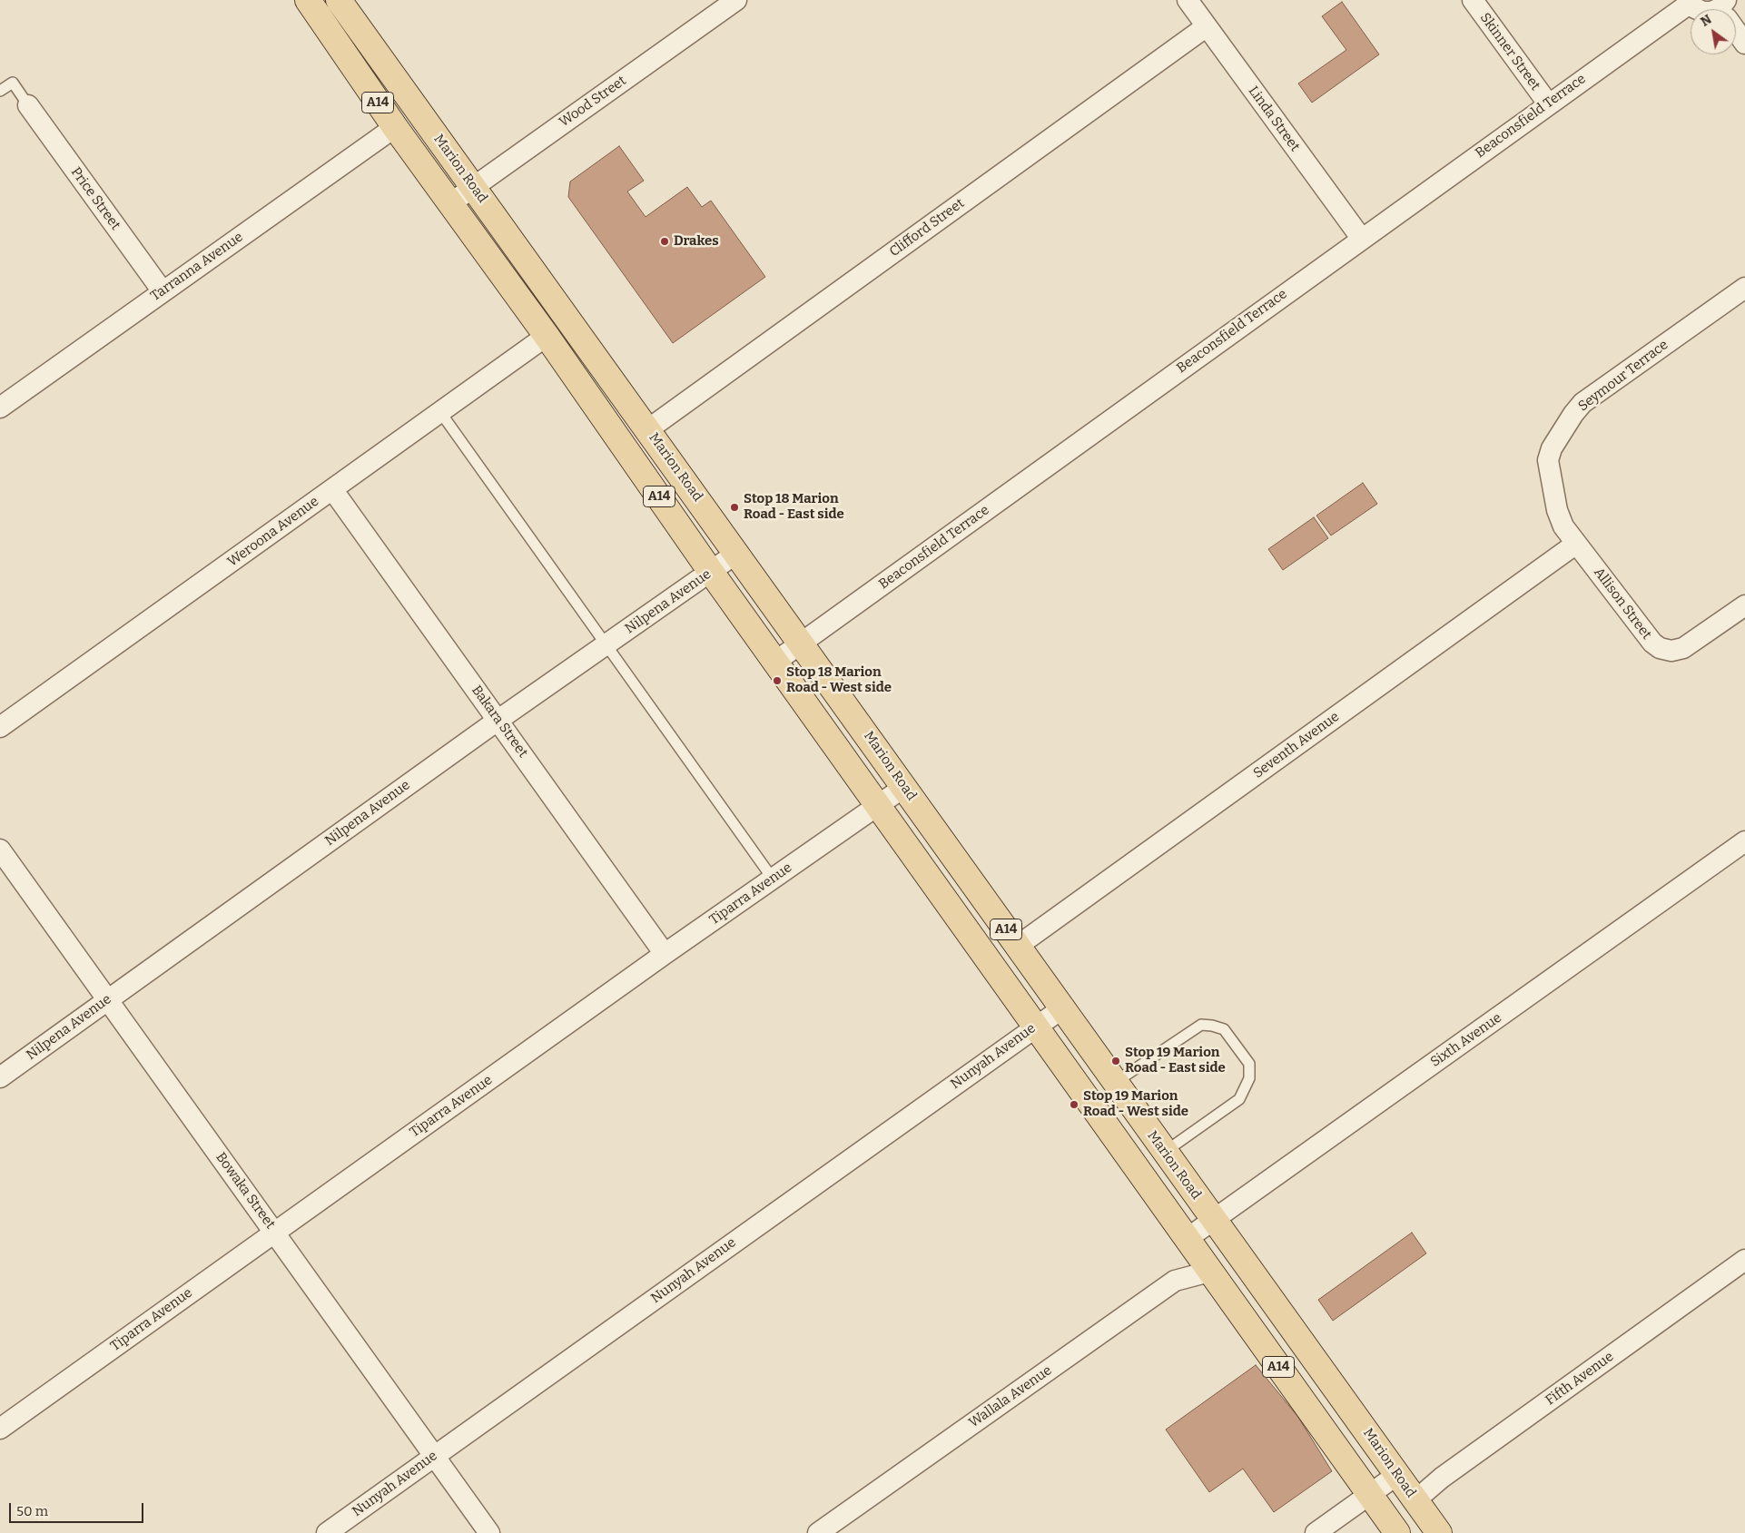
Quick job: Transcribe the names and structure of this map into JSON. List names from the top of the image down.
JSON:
{
  "streets": {
    "main road": ["A14", "Marion Road"],
    "street": [
      "Skinner Street",
      "Wood Street",
      "Beaconsfield Terrace",
      "Linda Street",
      "Price Street",
      "Clifford Street",
      "Tarranna Avenue",
      "Seymour Terrace",
      "Weroona Avenue",
      "Nilpena Avenue",
      "Allison Street",
      "Bakara Street",
      "Seventh Avenue",
      "Tiparra Avenue",
      "Sixth Avenue",
      "Nunyah Avenue",
      "Bowaka Street",
      "Fifth Avenue",
      "Wallala Avenue"
    ]
  },
  "crossings": [
    ["Skinner Street", "Beaconsfield Terrace"],
    ["Wood Street", "A14"],
    ["Wood Street", "Marion Road"],
    ["A14", "Beaconsfield Terrace"],
    ["A14", "Tarranna Avenue"],
    ["A14", "Weroona Avenue"],
    ["A14", "Nilpena Avenue"],
    ["A14", "Tiparra Avenue"],
    ["A14", "Sixth Avenue"],
    ["A14", "Nunyah Avenue"],
    ["A14", "Wallala Avenue"],
    ["Beaconsfield Terrace", "Linda Street"],
    ["Beaconsfield Terrace", "Marion Road"],
    ["Linda Street", "Clifford Street"],
    ["Marion Road", "Clifford Street"],
    ["Marion Road", "Nilpena Avenue"],
    ["Marion Road", "Seventh Avenue"],
    ["Marion Road", "Tiparra Avenue"],
    ["Marion Road", "Sixth Avenue"],
    ["Marion Road", "Nunyah Avenue"],
    ["Marion Road", "Fifth Avenue"],
    ["Price Street", "Tarranna Avenue"],
    ["Seymour Terrace", "Allison Street"],
    ["Seymour Terrace", "Seventh Avenue"],
    ["Weroona Avenue", "Bakara Street"],
    ["Nilpena Avenue", "Bakara Street"],
    ["Nilpena Avenue", "Bowaka Street"],
    ["Allison Street", "Seventh Avenue"],
    ["Bakara Street", "Tiparra Avenue"],
    ["Tiparra Avenue", "Bowaka Street"],
    ["Nunyah Avenue", "Bowaka Street"]
  ],
  "places": [
    "Drakes",
    "Stop 18 Marion Road - East side",
    "Stop 18 Marion Road - West side",
    "Stop 19 Marion Road - East side",
    "Stop 19 Marion Road - West side"
  ],
  "scale_bar": "50 m",
  "north": "top left"
}
